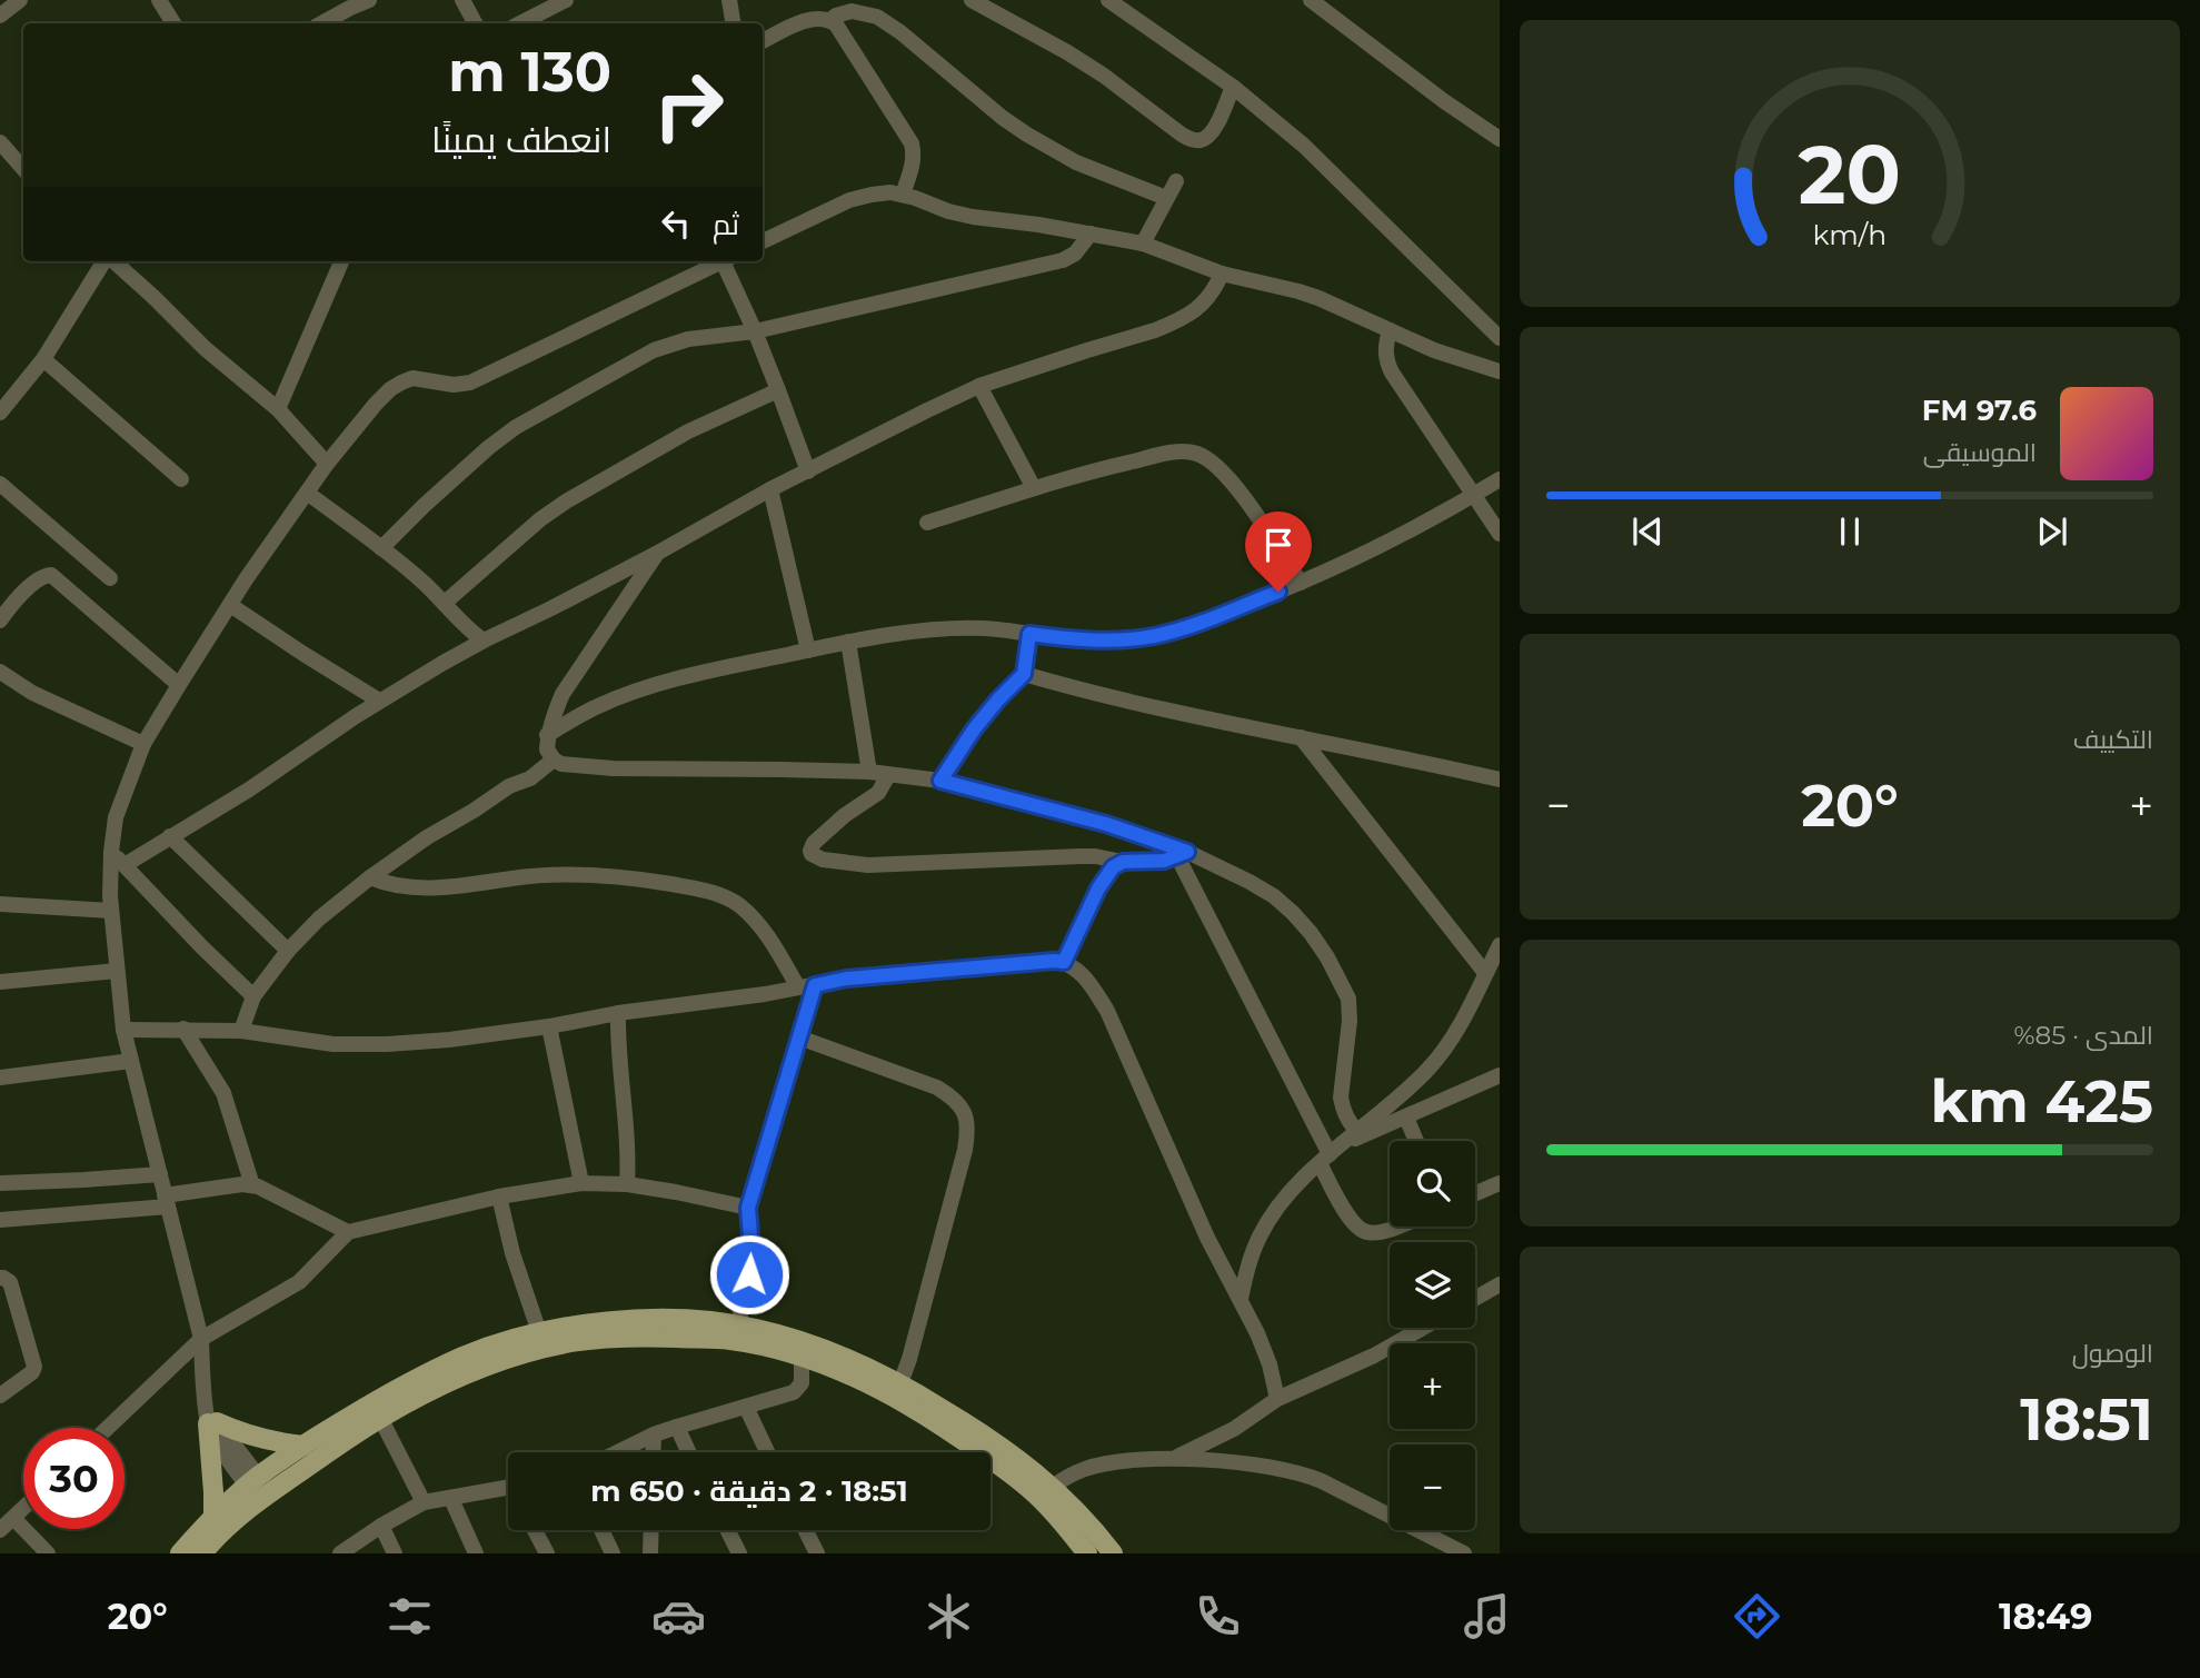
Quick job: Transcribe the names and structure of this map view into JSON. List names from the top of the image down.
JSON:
{
  "page": {
    "turn": ["130 m", "انعطف يمينًا"],
    "then": "ثم",
    "song": ["97.6 FM", "الموسيقى"],
    "tile": [
      "التكييف",
      ["المدى · 85%", "425 km"],
      ["الوصول", "18:51"]
    ],
    "heat": ["−", "20°", "+"],
    "map_buttons": ["+", "−"],
    "limit": "30",
    "trip": "18:51 · 2 دقيقة · 650 m",
    "tabs": ["18:49", "20°"],
    "gauge": ["20", "km/h"]
  }
}
